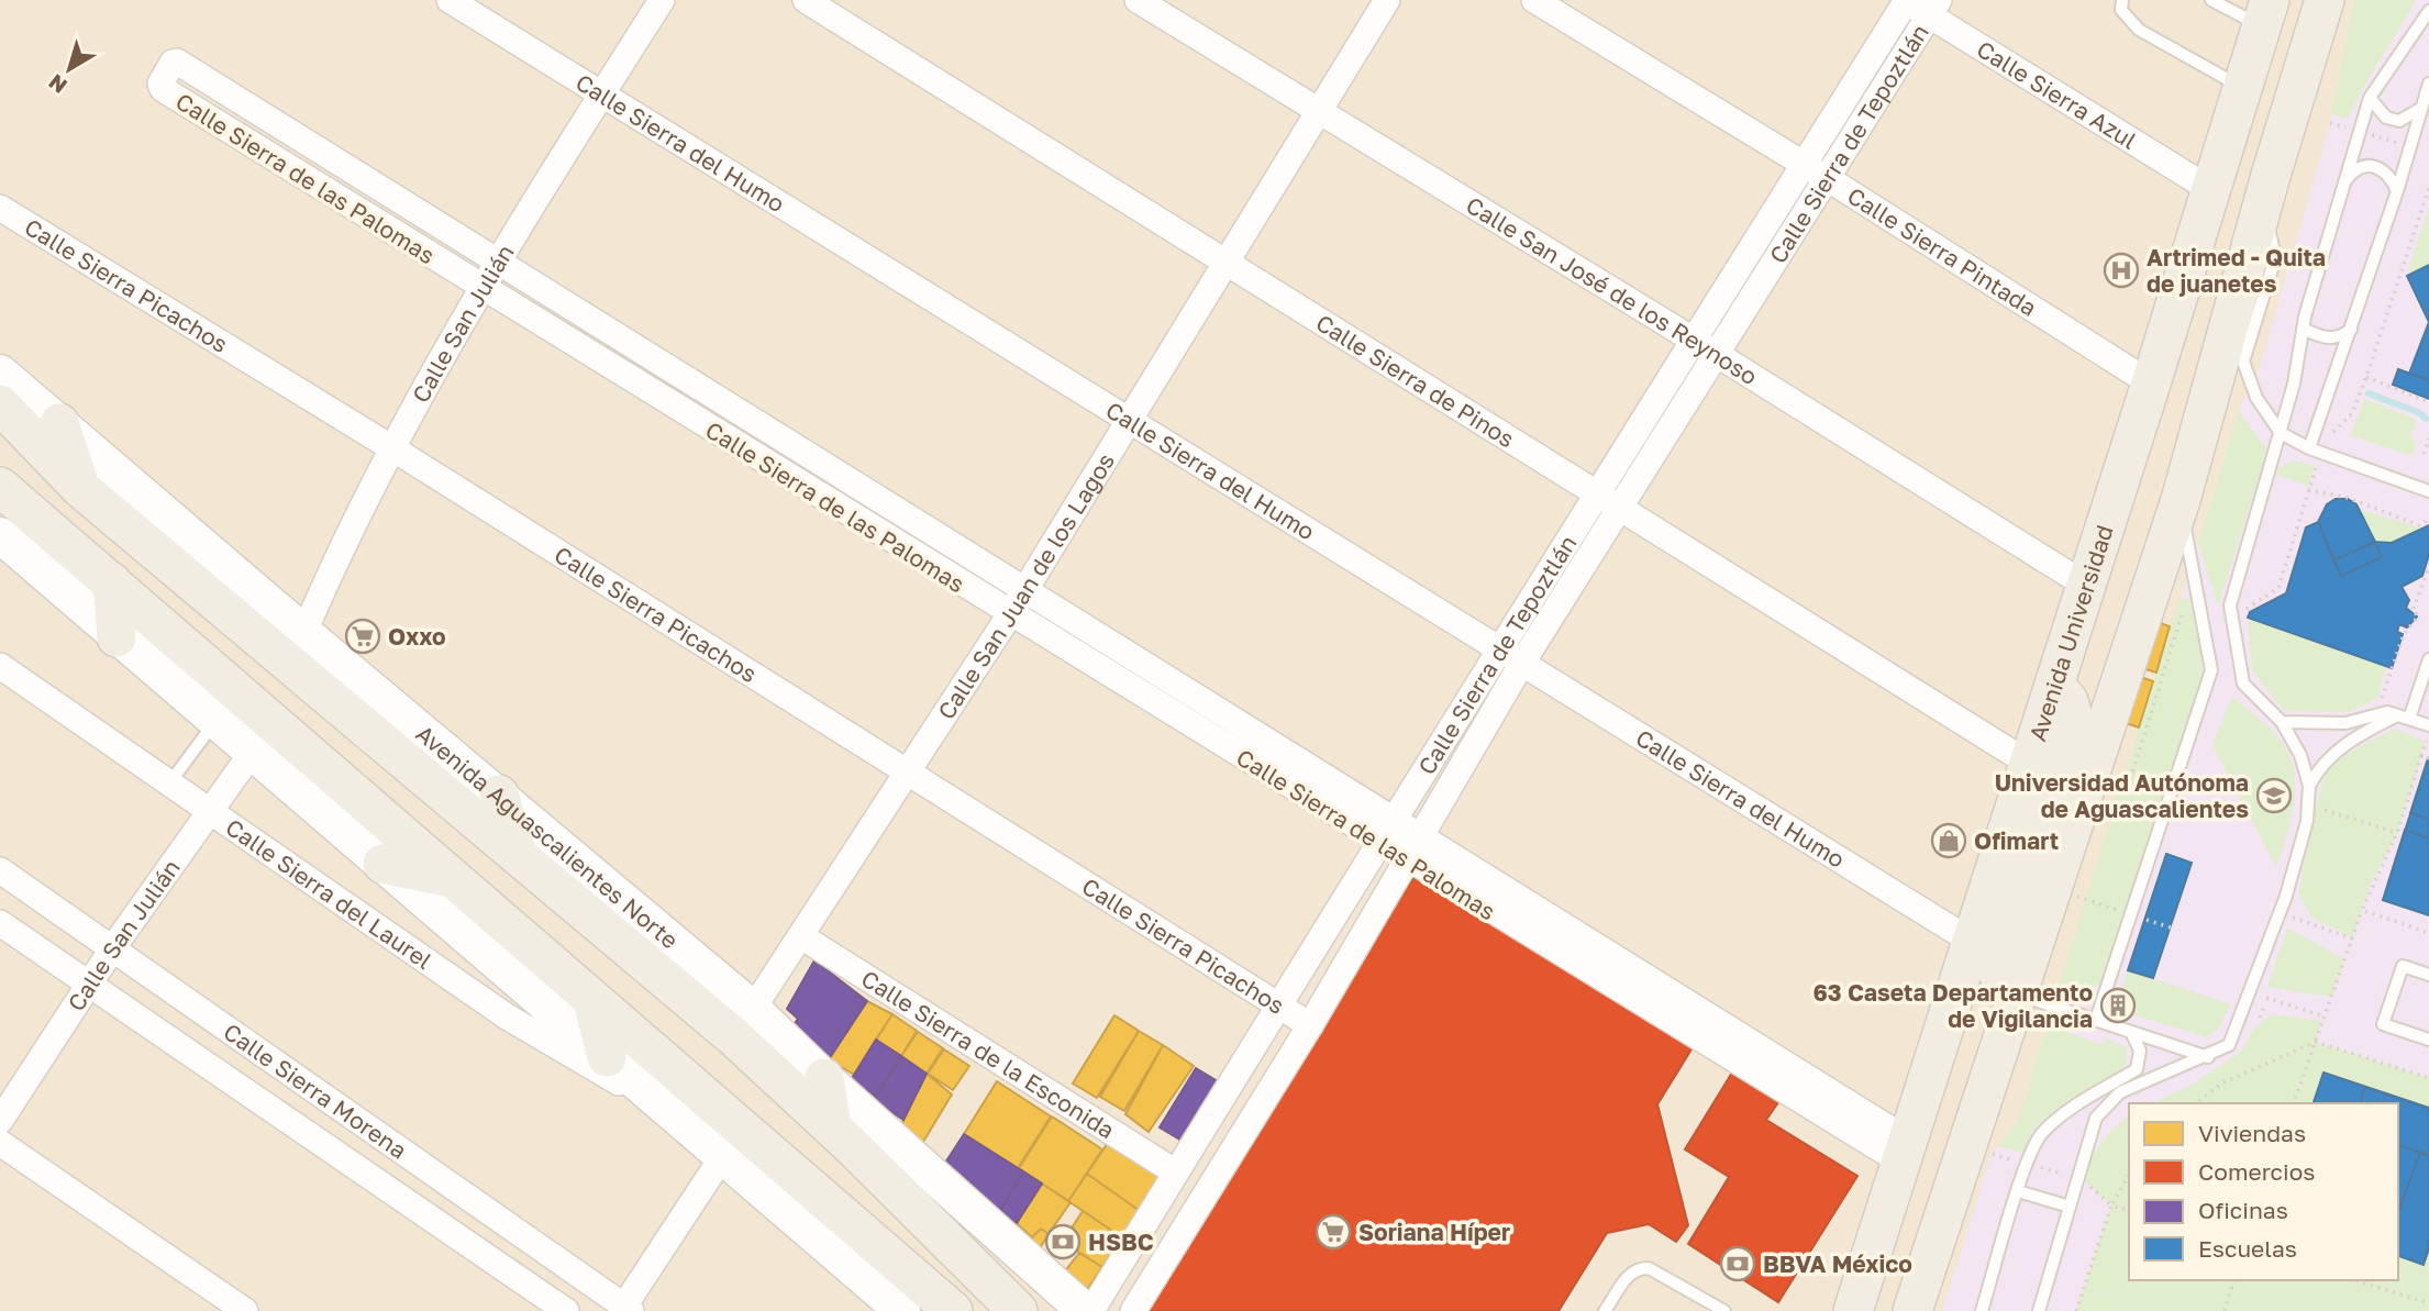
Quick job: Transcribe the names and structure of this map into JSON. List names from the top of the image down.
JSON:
{
  "streets": {
    "main road": ["Avenida Universidad", "Avenida Aguascalientes Norte"],
    "street": [
      "Calle Sierra Azul",
      "Calle Sierra del Humo",
      "Calle Sierra de Tepoztlán",
      "Calle Sierra de las Palomas",
      "Calle Sierra Pintada",
      "Calle Sierra Picachos",
      "Calle San José de los Reynoso",
      "Calle San Julián",
      "Calle Sierra de Pinos",
      "Calle San Juan de los Lagos",
      "Calle Sierra del Laurel",
      "Calle Sierra de la Esconida",
      "Calle Sierra Morena"
    ]
  },
  "crossings": [
    ["Calle Sierra Azul", "Calle Sierra de Tepoztlán"],
    ["Calle Sierra Azul", "Avenida Universidad"],
    ["Calle Sierra del Humo", "Calle Sierra de Tepoztlán"],
    ["Calle Sierra del Humo", "Calle San Julián"],
    ["Calle Sierra del Humo", "Calle San Juan de los Lagos"],
    ["Calle Sierra del Humo", "Avenida Universidad"],
    ["Calle Sierra de Tepoztlán", "Calle Sierra de las Palomas"],
    ["Calle Sierra de Tepoztlán", "Calle Sierra Pintada"],
    ["Calle Sierra de Tepoztlán", "Calle Sierra Picachos"],
    ["Calle Sierra de Tepoztlán", "Calle San José de los Reynoso"],
    ["Calle Sierra de Tepoztlán", "Calle Sierra de Pinos"],
    ["Calle Sierra de Tepoztlán", "Calle Sierra de la Esconida"],
    ["Calle Sierra de las Palomas", "Calle San Julián"],
    ["Calle Sierra de las Palomas", "Calle San Juan de los Lagos"],
    ["Calle Sierra de las Palomas", "Avenida Universidad"],
    ["Calle Sierra Pintada", "Avenida Universidad"],
    ["Calle Sierra Picachos", "Calle San Julián"],
    ["Calle Sierra Picachos", "Calle San Juan de los Lagos"],
    ["Calle San José de los Reynoso", "Calle San Juan de los Lagos"],
    ["Calle San José de los Reynoso", "Avenida Universidad"],
    ["Calle San Julián", "Avenida Aguascalientes Norte"],
    ["Calle San Julián", "Calle Sierra del Laurel"],
    ["Calle San Julián", "Calle Sierra Morena"],
    ["Calle Sierra de Pinos", "Calle San Juan de los Lagos"],
    ["Calle Sierra de Pinos", "Avenida Universidad"],
    ["Calle San Juan de los Lagos", "Avenida Aguascalientes Norte"],
    ["Calle San Juan de los Lagos", "Calle Sierra de la Esconida"]
  ],
  "places": {
    "hospital": ["Artrimed - Quita de juanetes"],
    "supermarket": ["Oxxo", "Soriana Híper"],
    "school or university": ["Universidad Autónoma de Aguascalientes"],
    "shop": ["Ofimart"],
    "building": ["63 Caseta Departamento de Vigilancia"],
    "bank": ["HSBC", "BBVA México"]
  },
  "legend": [
    "Viviendas",
    "Comercios",
    "Oficinas",
    "Escuelas"
  ],
  "north": "bottom left"
}
